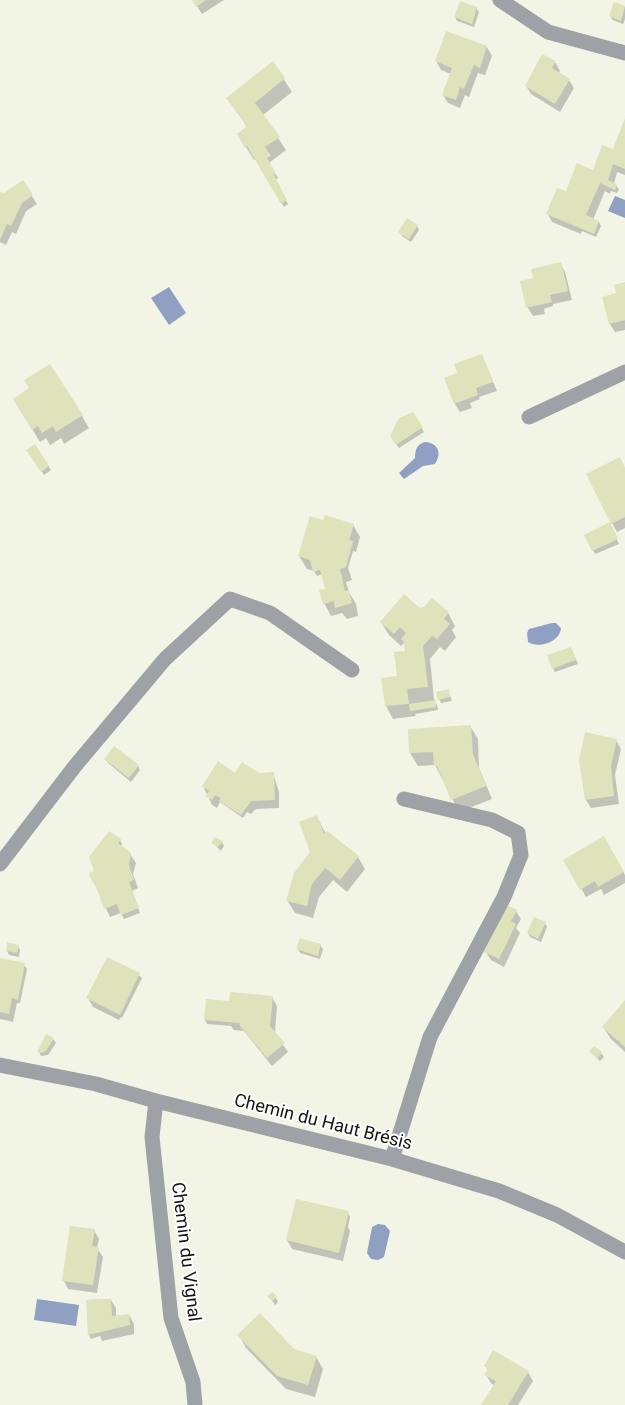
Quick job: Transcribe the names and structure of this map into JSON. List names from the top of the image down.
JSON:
{
  "streets": {
    "street": ["Chemin du Haut Brésis", "Chemin du Vignal"]
  },
  "crossings": [
    ["Chemin du Haut Brésis", "Chemin du Vignal"]
  ]
}
